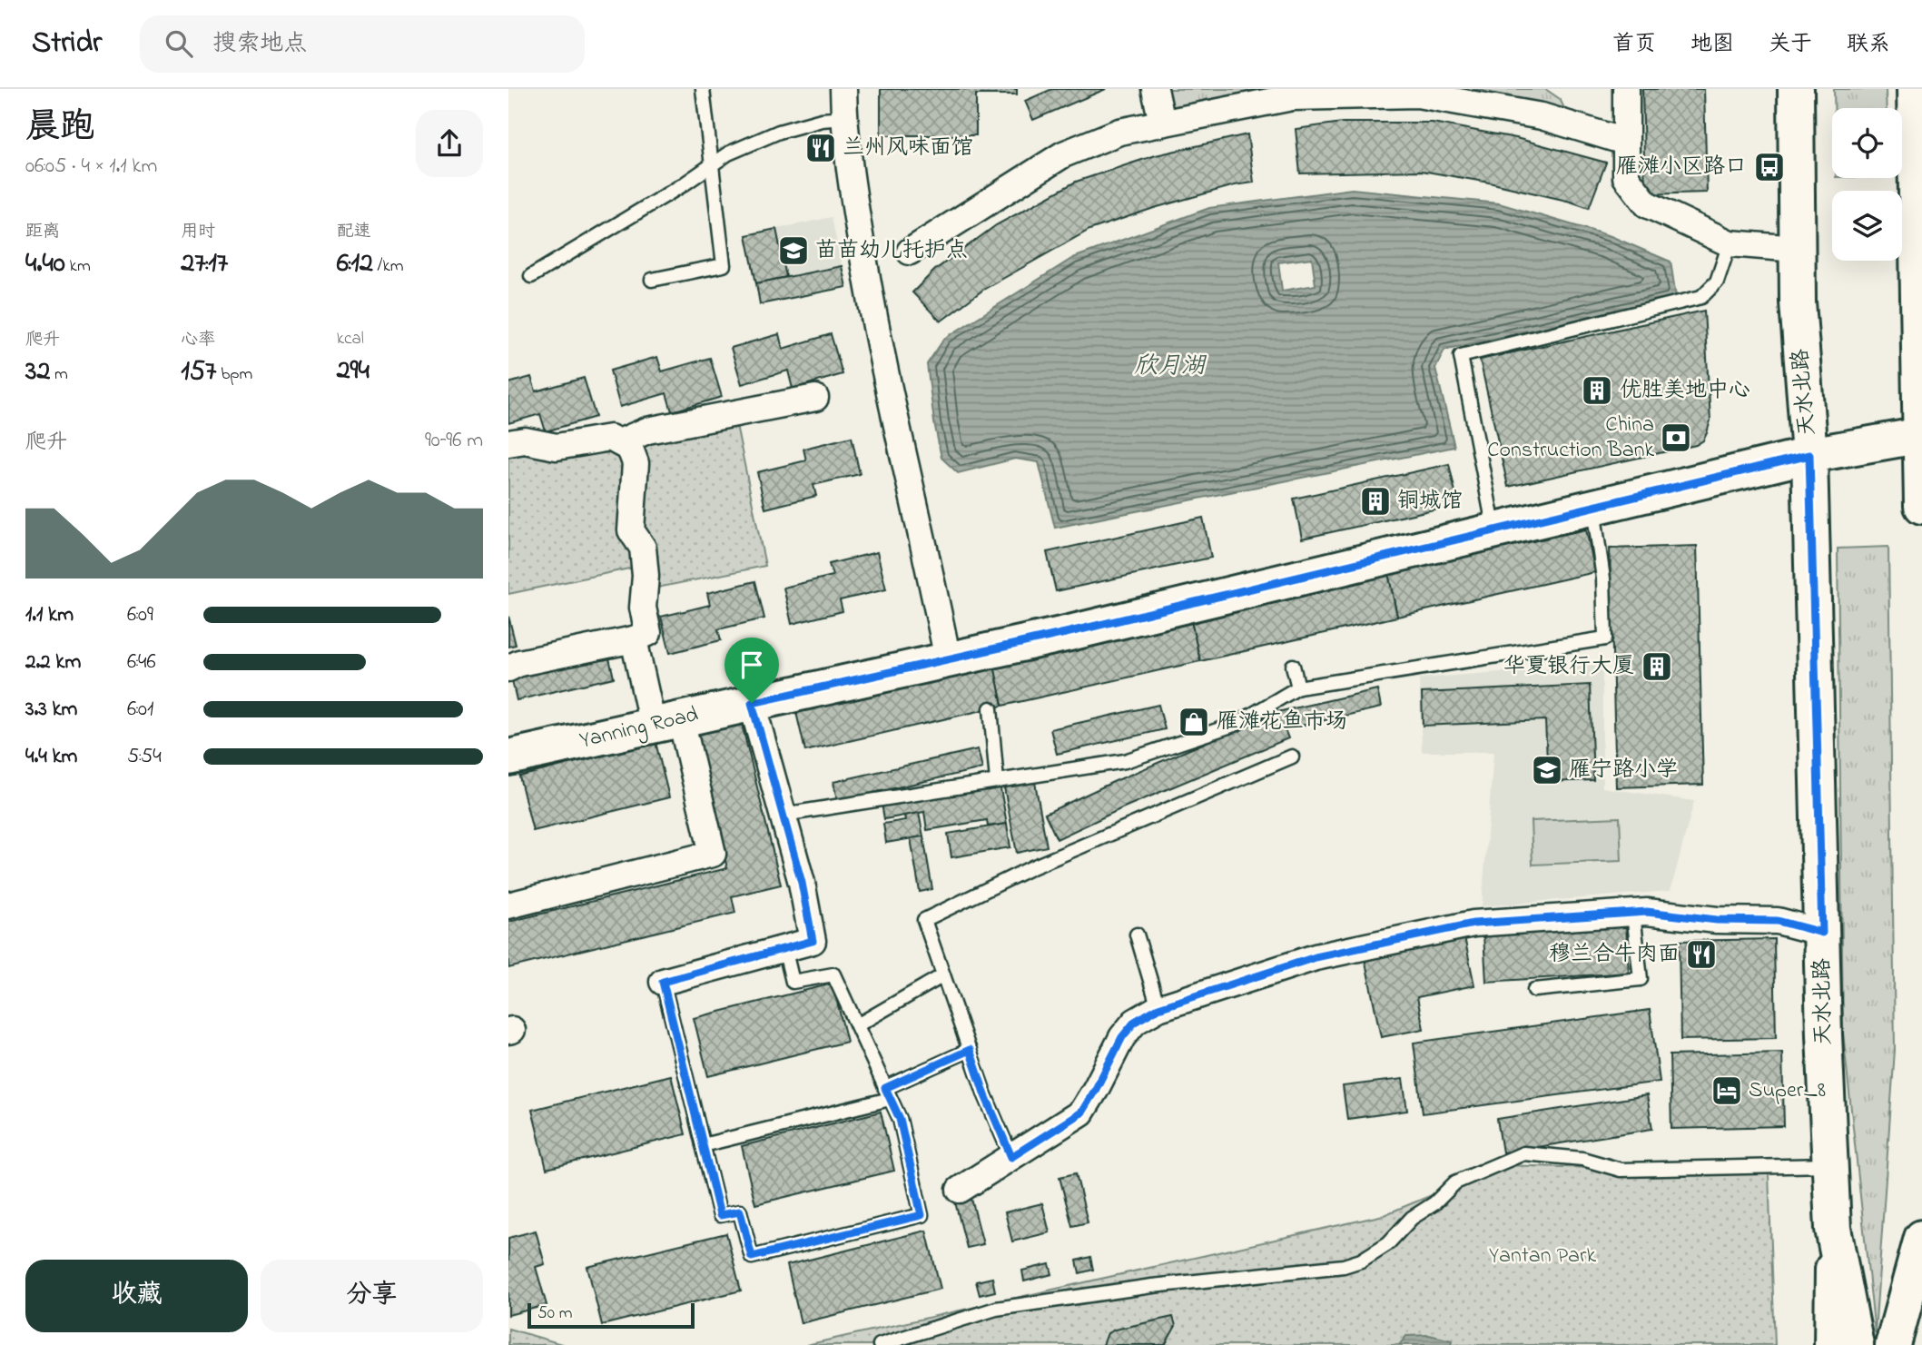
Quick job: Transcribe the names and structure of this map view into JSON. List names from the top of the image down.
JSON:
{
  "streets": {
    "main road": ["天水北路", "Yanning Road"]
  },
  "crossings": [
    ["天水北路", "Yanning Road"]
  ],
  "water": ["欣月湖"],
  "parks": ["Yantan Park"],
  "places": {
    "restaurant": ["兰州风味面馆", "穆兰合牛肉面"],
    "bus stop": ["雁滩小区路口"],
    "school or university": ["苗苗幼儿托护点", "雁宁路小学"],
    "building": ["优胜美地中心", "铜城馆", "华夏银行大厦"],
    "bank": ["China Construction Bank"],
    "shop": ["雁滩花鱼市场"],
    "hotel": ["Super_8"]
  },
  "scale_bar": "50 m",
  "page": {
    "header": "Stridr",
    "search": "搜索地点",
    "nav": [
      "首页",
      "地图",
      "关于",
      "联系"
    ],
    "heading": ["晨跑", "06:05 · 4 × 1.1 km"],
    "stats": [
      ["距离", "4.40 km"],
      ["用时", "27:17"],
      ["配速", "6:12 /km"],
      ["爬升", "32 m"],
      ["心率", "157 bpm"],
      ["kcal", "294"]
    ],
    "chart": ["爬升", "90–96 m"],
    "list": [
      {
        "name": "1.1 km",
        "note": "6:09"
      },
      {
        "name": "2.2 km",
        "note": "6:46"
      },
      {
        "name": "3.3 km",
        "note": "6:01"
      },
      {
        "name": "4.4 km",
        "note": "5:54"
      }
    ],
    "buttons": ["收藏", "分享"],
    "scale": "50 m"
  }
}
